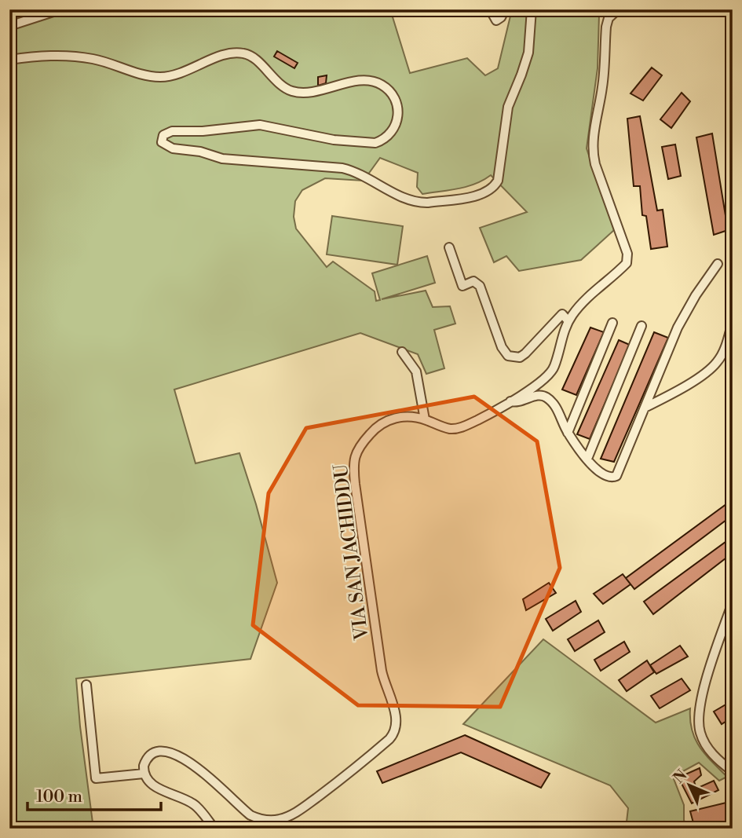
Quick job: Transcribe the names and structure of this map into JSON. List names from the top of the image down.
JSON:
{
  "streets": {
    "street": ["VIA SAN JACHIDDU"]
  },
  "scale_bar": "100 m",
  "north": "top left"
}
